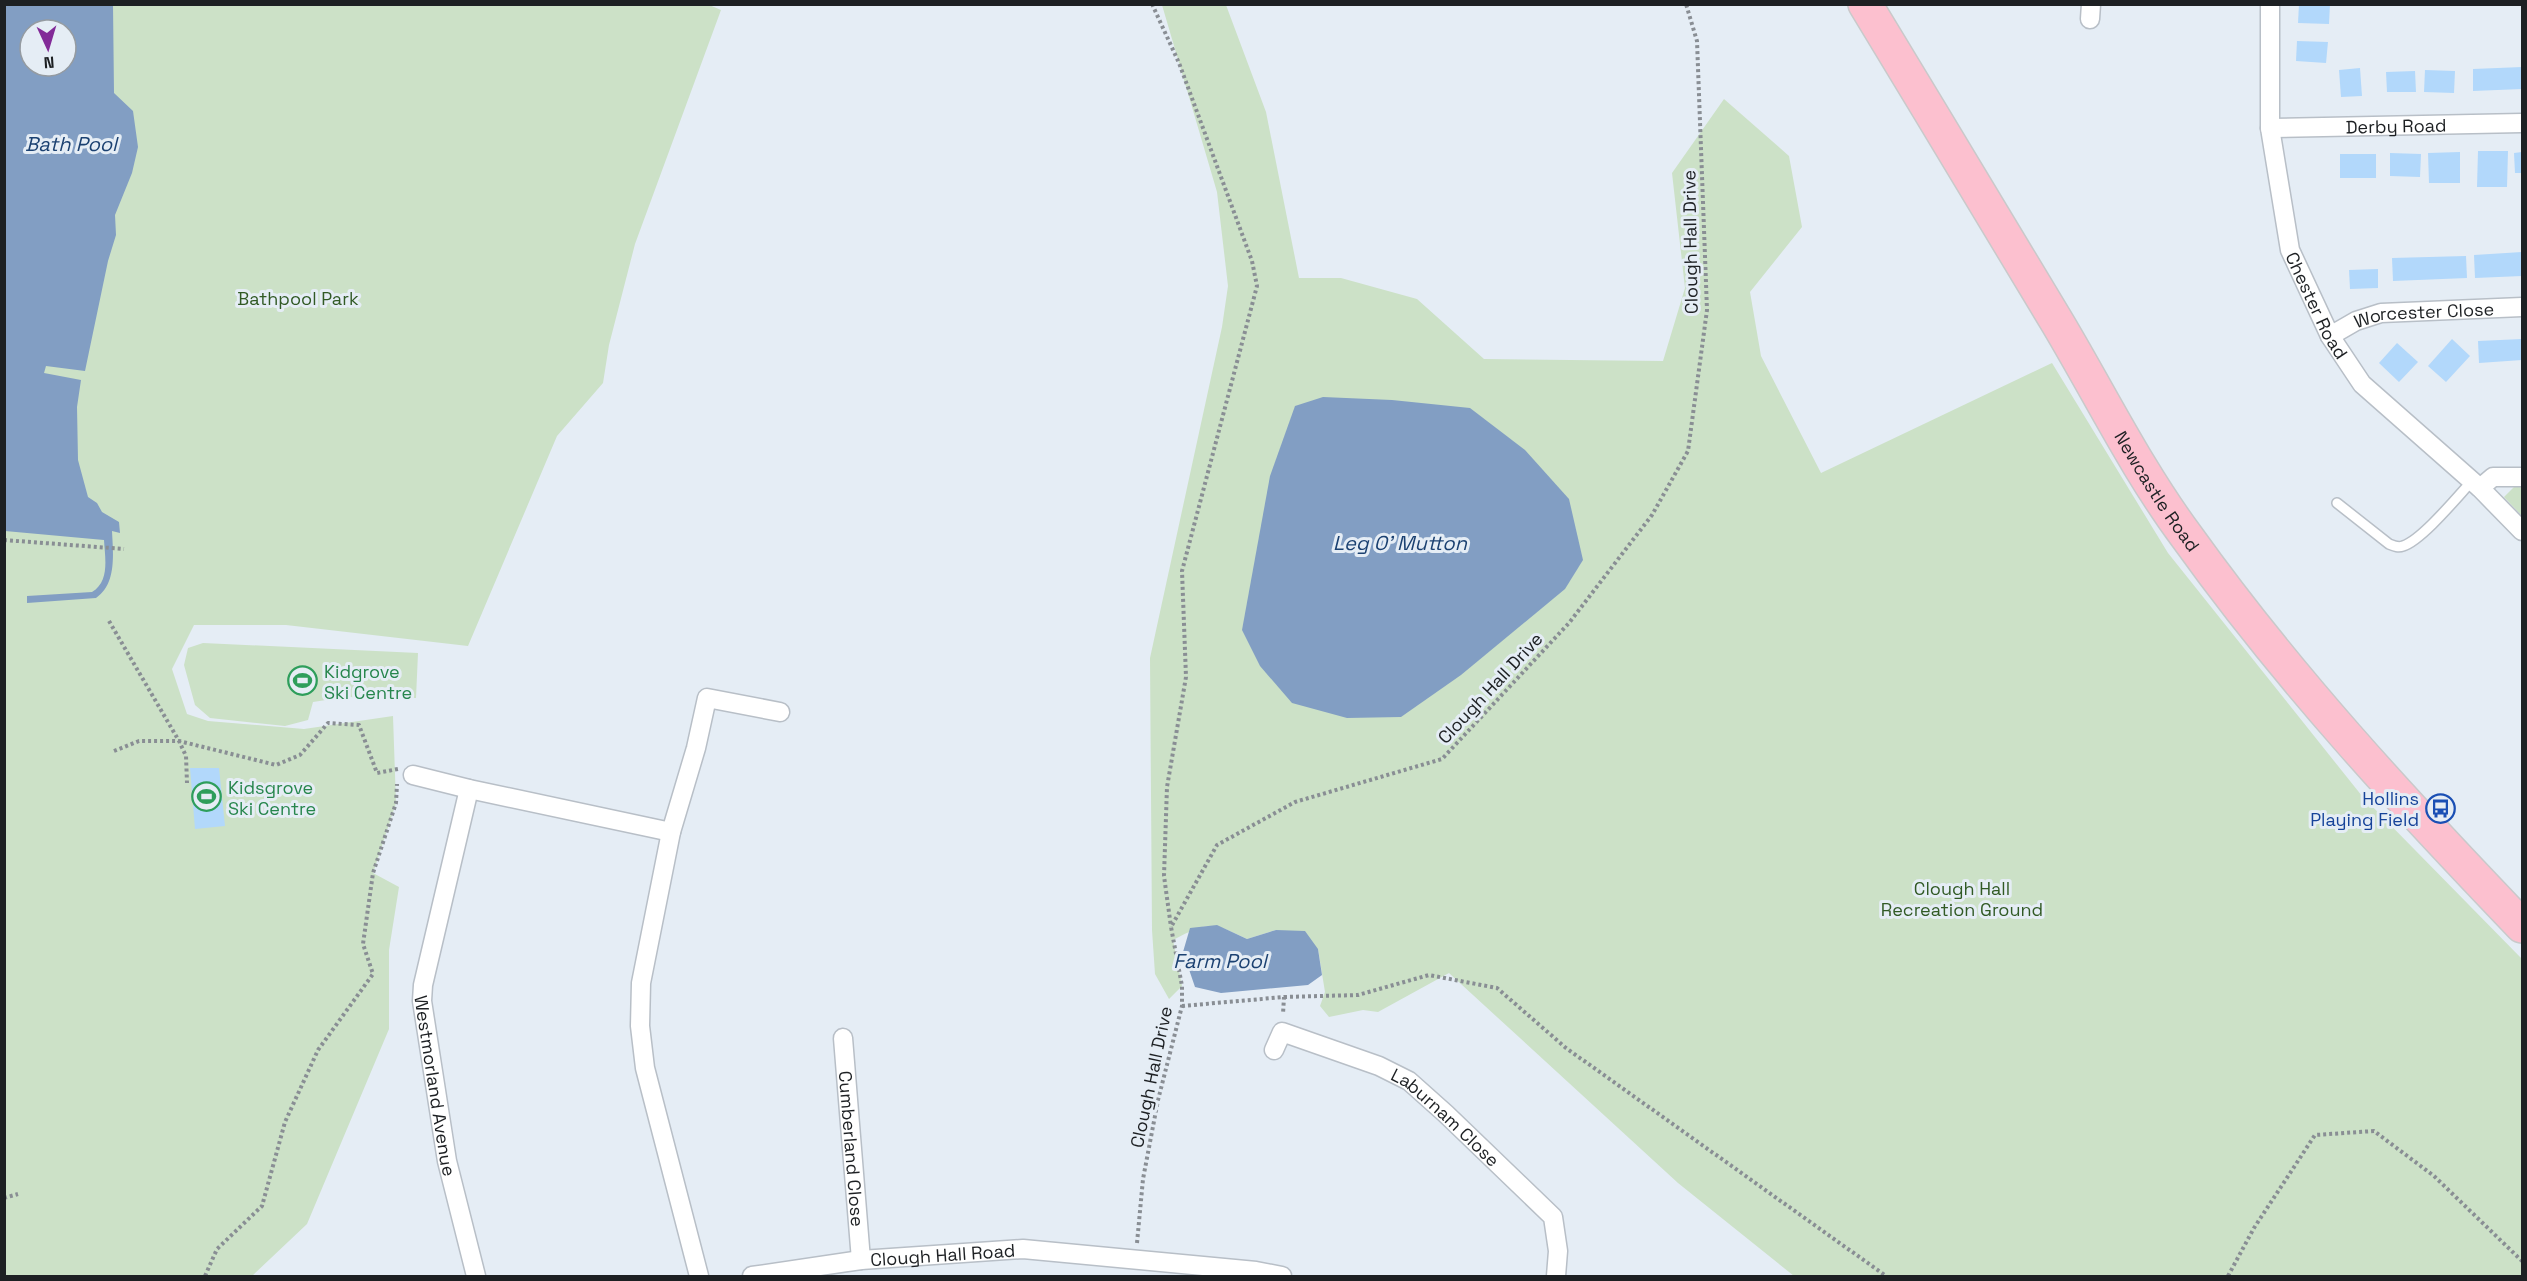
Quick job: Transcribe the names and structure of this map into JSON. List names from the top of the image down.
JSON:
{
  "streets": {
    "highway": ["Newcastle Road"],
    "street": [
      "Derby Road",
      "Chester Road",
      "Worcester Close",
      "Westmorland Avenue",
      "Laburnam Close",
      "Cumberland Close",
      "Clough Hall Road"
    ],
    "path": ["Clough Hall Drive"]
  },
  "crossings": [
    ["Derby Road", "Chester Road"],
    ["Clough Hall Drive", "Clough Hall Road"],
    ["Chester Road", "Worcester Close"],
    ["Cumberland Close", "Clough Hall Road"]
  ],
  "water": ["Bath Pool", "Leg O' Mutton", "Farm Pool"],
  "parks": ["Bathpool Park", "Clough Hall Recreation Ground"],
  "places": {
    "sports": ["Kidgrove Ski Centre", "Kidsgrove Ski Centre"],
    "bus stop": ["Hollins Playing Field"]
  },
  "north": "bottom"
}
